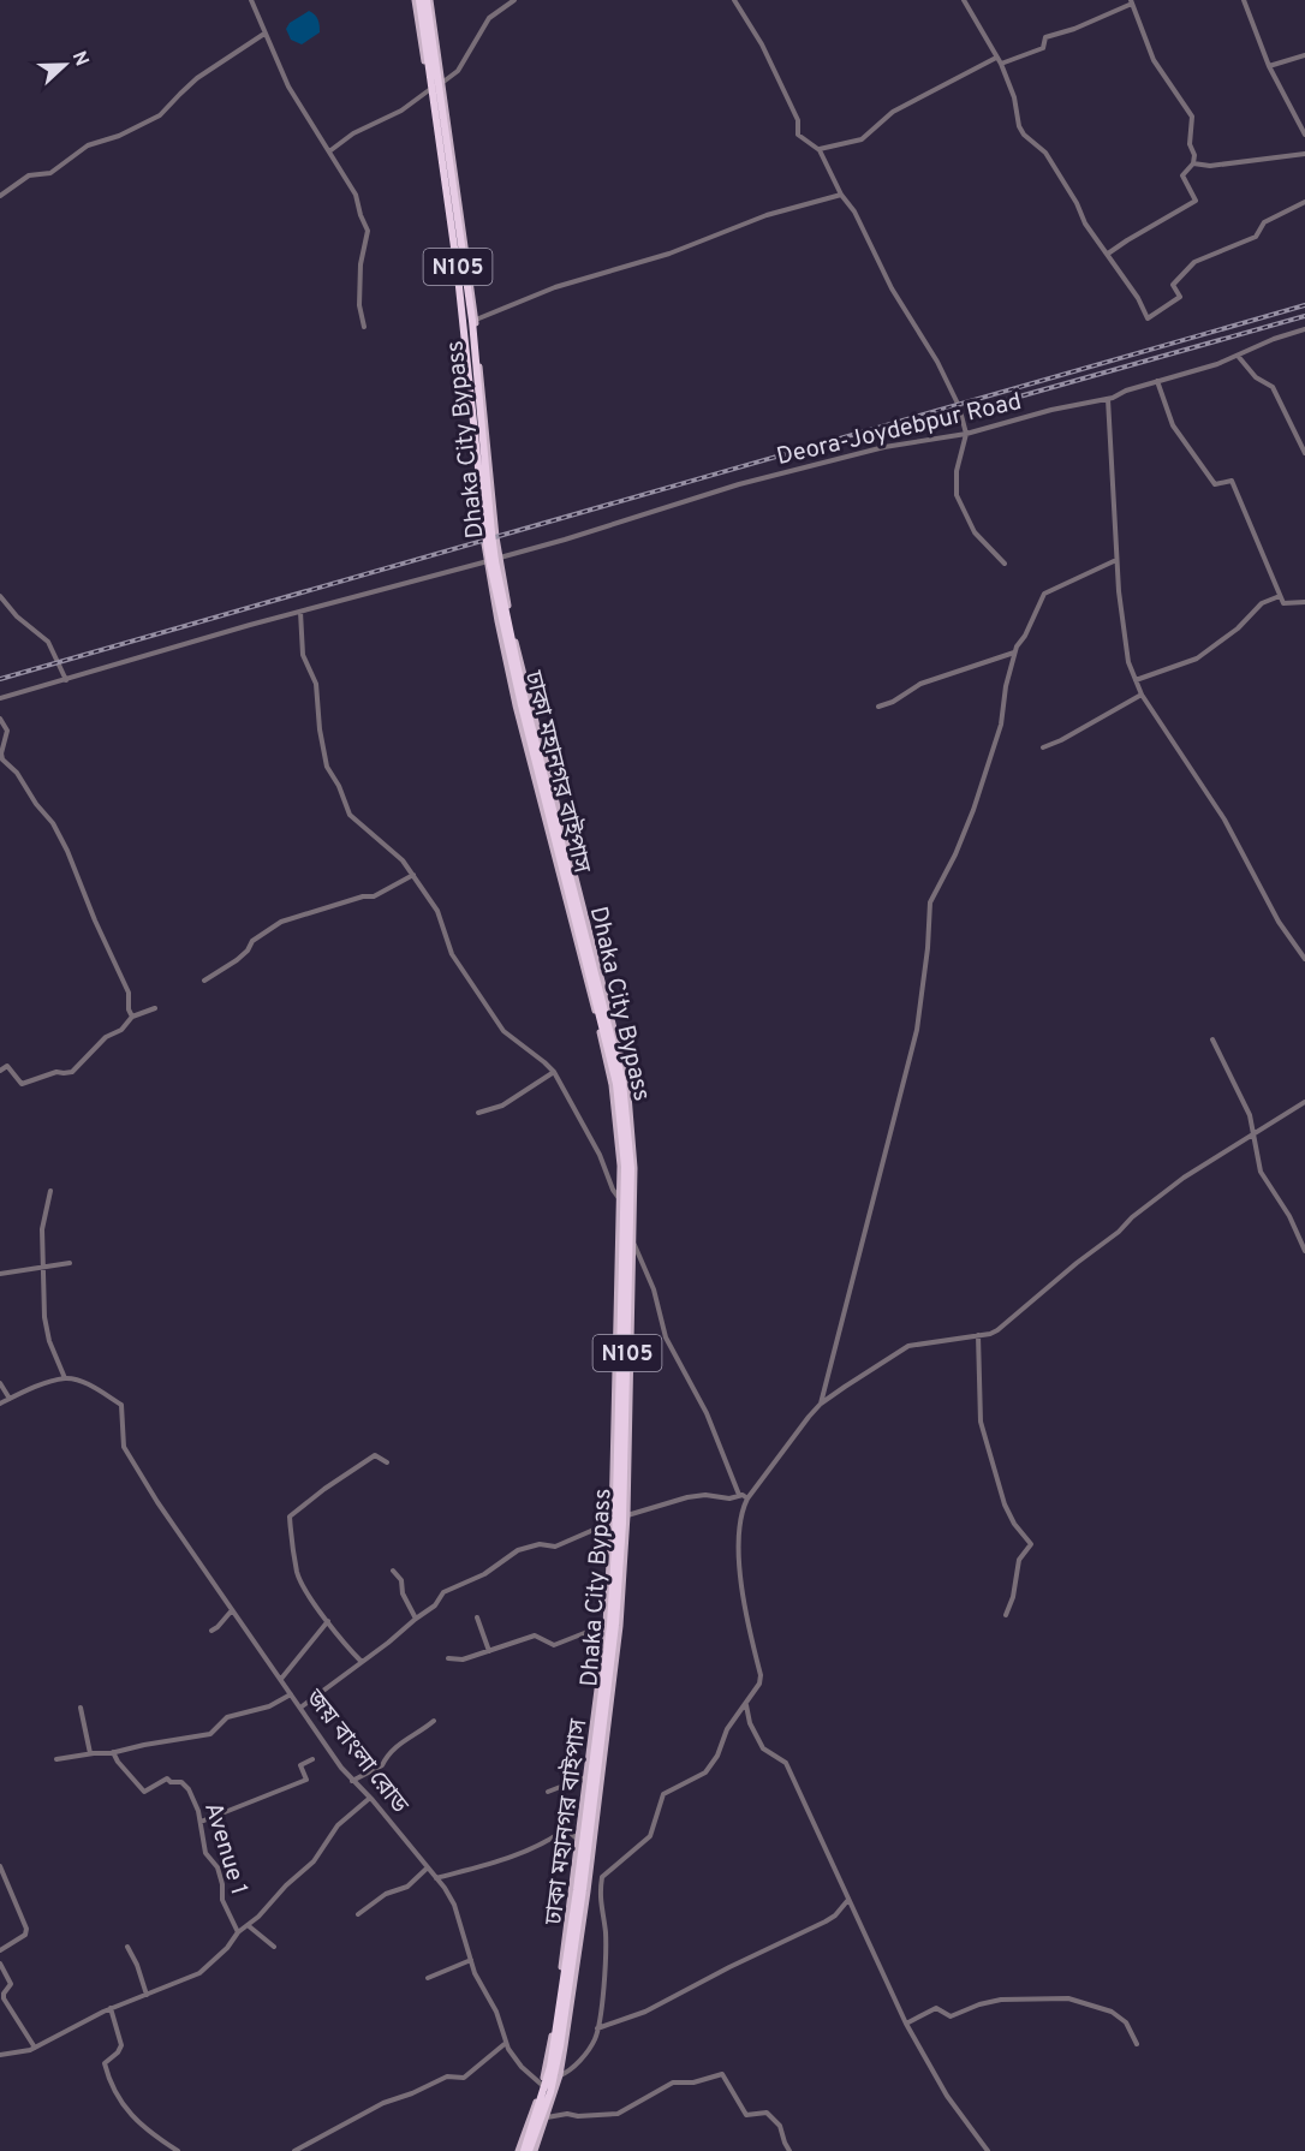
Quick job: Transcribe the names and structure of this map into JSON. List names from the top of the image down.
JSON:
{
  "streets": {
    "highway": ["N105", "Dhaka City Bypass", "ঢাকা মহানগর বাইপাস"],
    "street": ["Deora-Joydebpur Road", "জয় বাংলা রোড", "Avenue 1"]
  },
  "crossings": [
    ["Deora-Joydebpur Road", "Dhaka City Bypass"],
    ["Deora-Joydebpur Road", "ঢাকা মহানগর বাইপাস"],
    ["Dhaka City Bypass", "ঢাকা মহানগর বাইপাস"]
  ],
  "north": "right"
}
